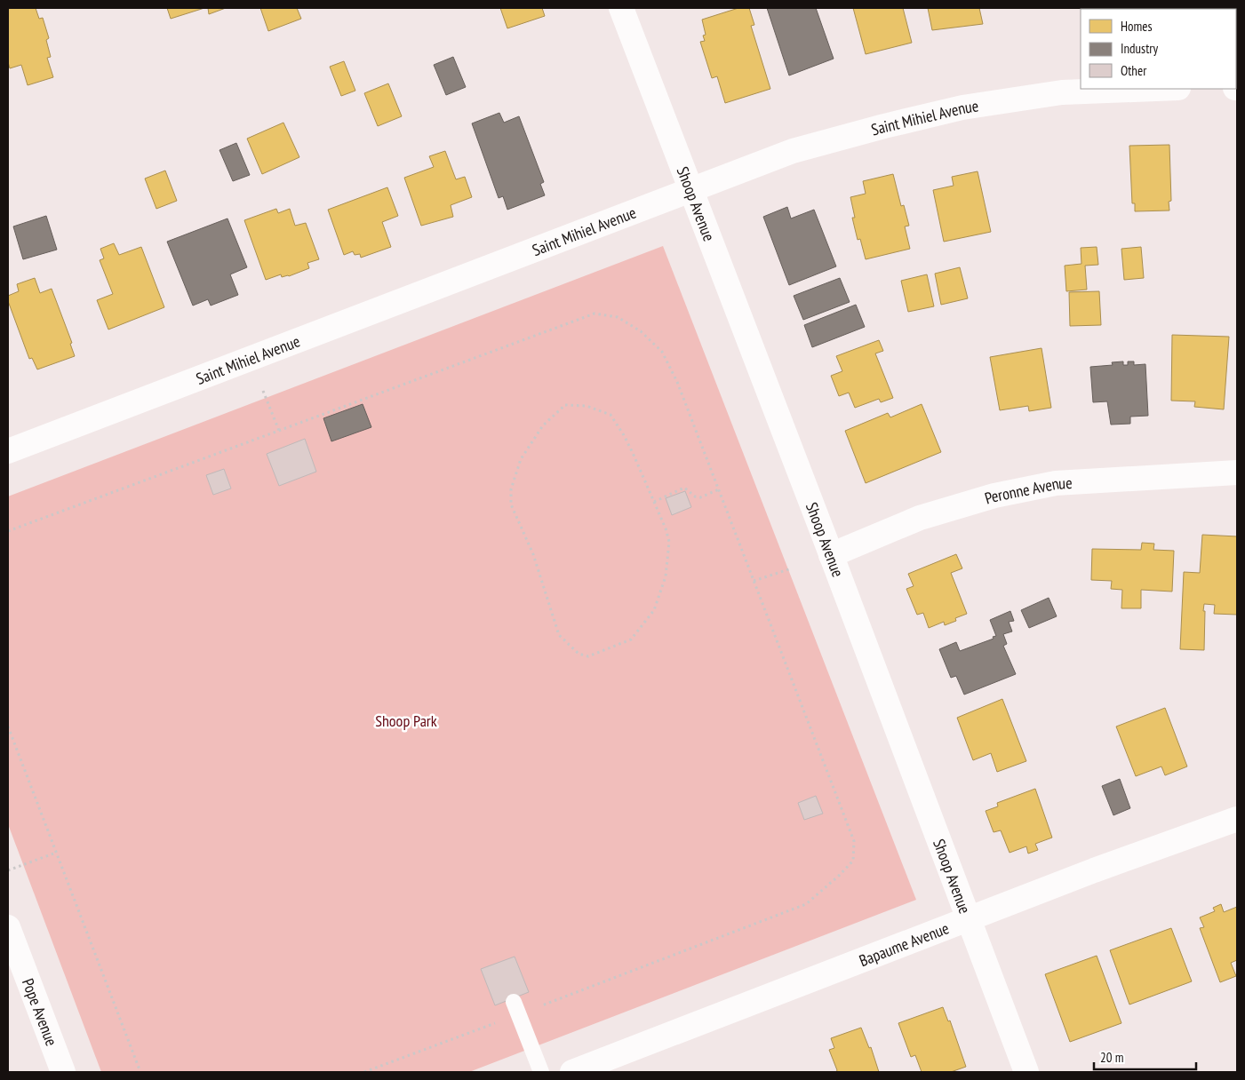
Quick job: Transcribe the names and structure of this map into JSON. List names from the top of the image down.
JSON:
{
  "streets": {
    "street": [
      "Saint Mihiel Avenue",
      "Shoop Avenue",
      "Peronne Avenue",
      "Bapaume Avenue",
      "Pope Avenue"
    ]
  },
  "crossings": [
    ["Saint Mihiel Avenue", "Shoop Avenue"],
    ["Shoop Avenue", "Peronne Avenue"],
    ["Shoop Avenue", "Bapaume Avenue"]
  ],
  "parks": ["Shoop Park"],
  "legend": ["Homes", "Industry", "Other"],
  "scale_bar": "20 m"
}
